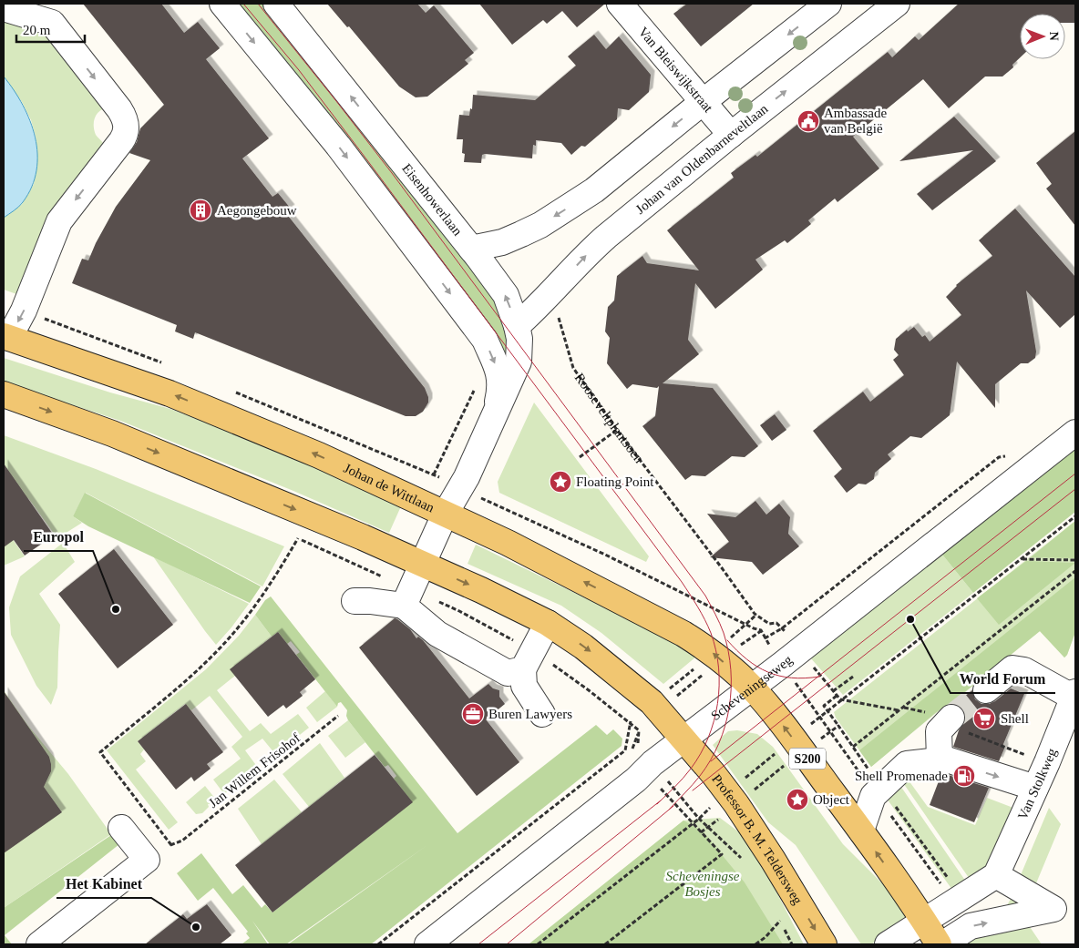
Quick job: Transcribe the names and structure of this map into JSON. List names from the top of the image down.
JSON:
{
  "streets": {
    "main road": ["Johan de Wittlaan", "S200", "Professor B. M. Teldersweg"],
    "street": [
      "Van Bleiswijkstraat",
      "Johan van Oldenbarneveltlaan",
      "Eisenhowerlaan",
      "Scheveningseweg",
      "Van Stolkweg"
    ],
    "path": ["Rooseveltplantsoen", "Jan Willem Frisohof"]
  },
  "crossings": [
    ["Van Bleiswijkstraat", "Johan van Oldenbarneveltlaan"],
    ["Johan van Oldenbarneveltlaan", "Eisenhowerlaan"],
    ["Johan van Oldenbarneveltlaan", "Rooseveltplantsoen"],
    ["Eisenhowerlaan", "Johan de Wittlaan"],
    ["Johan de Wittlaan", "Scheveningseweg"],
    ["Johan de Wittlaan", "S200"],
    ["Scheveningseweg", "S200"],
    ["Scheveningseweg", "Professor B. M. Teldersweg"]
  ],
  "parks": ["Scheveningse Bosjes"],
  "places": {
    "public building": ["Ambassade van België"],
    "building": ["Aegongebouw"],
    "place": ["Floating Point", "Object"],
    "other": ["Europol", "World Forum", "Het Kabinet"],
    "office": ["Buren Lawyers"],
    "supermarket": ["Shell"],
    "fuel station": ["Shell Promenade"]
  },
  "scale_bar": "20 m",
  "north": "right"
}
